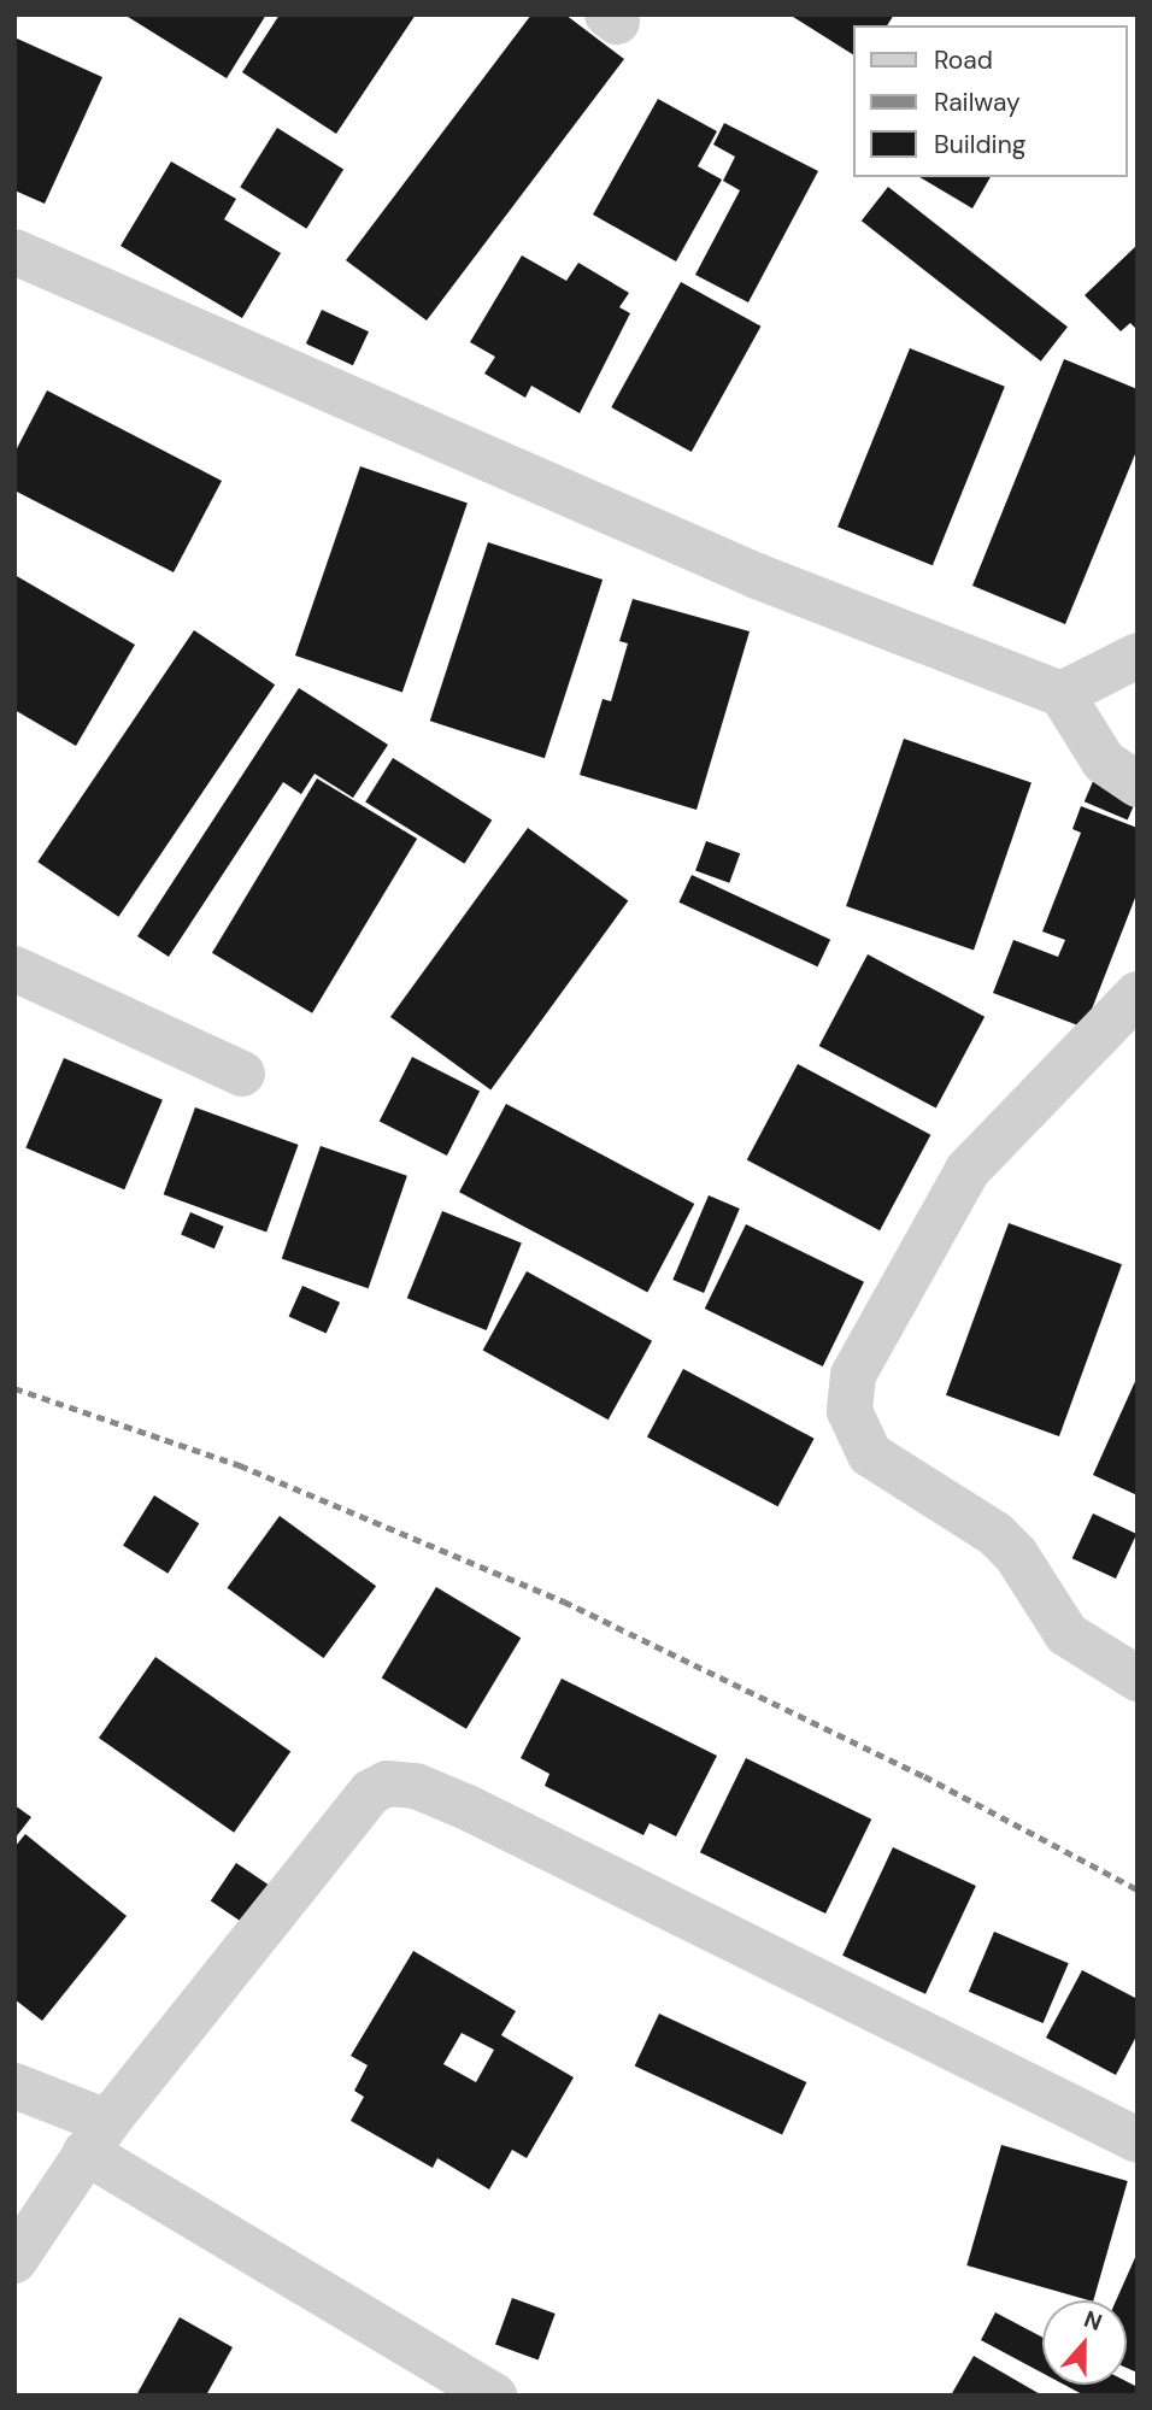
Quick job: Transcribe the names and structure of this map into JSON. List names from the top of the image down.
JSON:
{
  "legend": ["Road", "Railway", "Building"],
  "north": "top"
}
